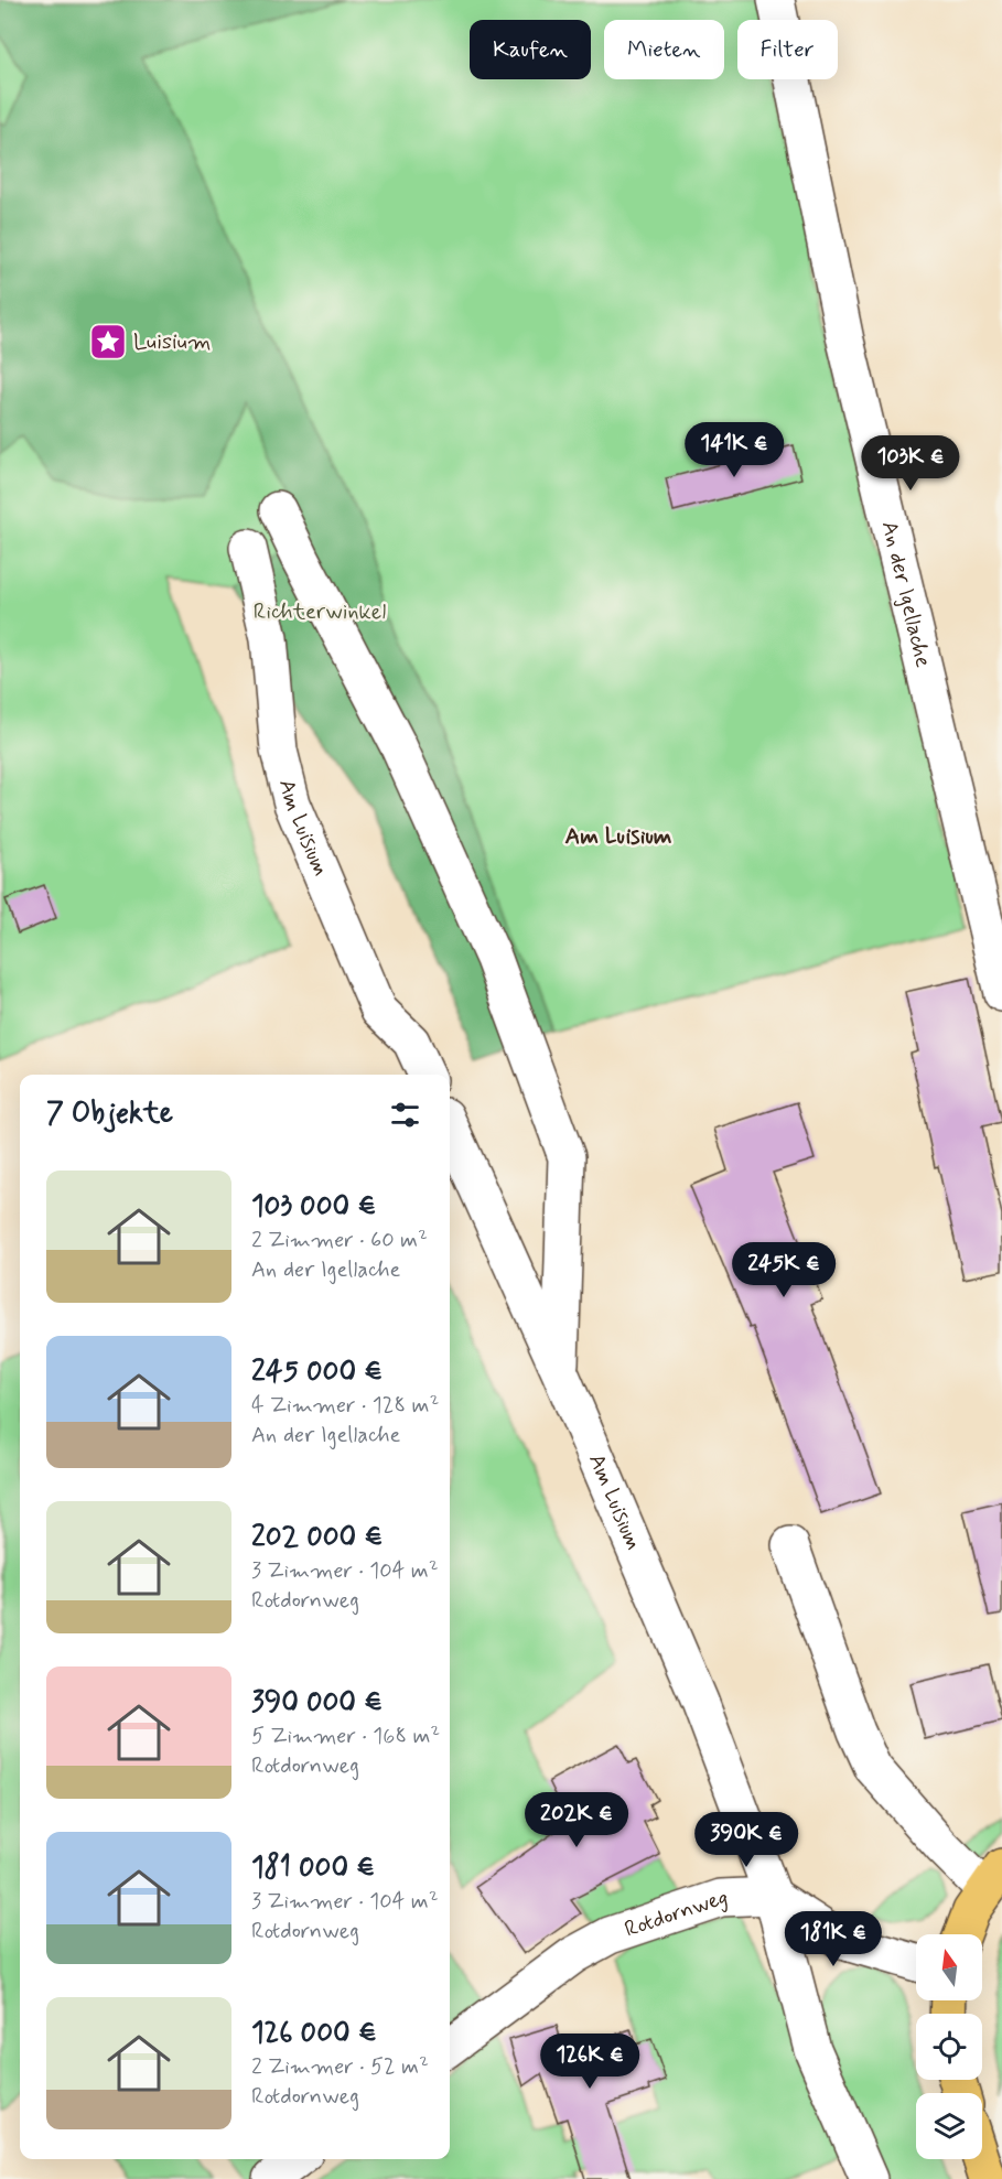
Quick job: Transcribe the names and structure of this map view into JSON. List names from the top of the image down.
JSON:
{
  "streets": {
    "street": ["An der Igellache", "Am Luisium", "Rotdornweg"]
  },
  "crossings": [
    ["Am Luisium", "Rotdornweg"]
  ],
  "districts": ["Am Luisium"],
  "parks": ["Richterwinkel"],
  "places": {
    "place": ["Luisium"]
  },
  "north": "top",
  "page": {
    "chip": ["Kaufen", "Mieten", "Filter"],
    "price": [
      "141K €",
      "103K €",
      "245K €",
      "202K €",
      "390K €",
      "181K €",
      "126K €"
    ],
    "heading": "7 Objekte",
    "list": [
      {
        "name": "103 000 €",
        "note": "2 Zimmer · 60 m² · An der Igellache"
      },
      {
        "name": "245 000 €",
        "note": "4 Zimmer · 128 m² · An der Igellache"
      },
      {
        "name": "202 000 €",
        "note": "3 Zimmer · 104 m² · Rotdornweg"
      },
      {
        "name": "390 000 €",
        "note": "5 Zimmer · 168 m² · Rotdornweg"
      },
      {
        "name": "181 000 €",
        "note": "3 Zimmer · 104 m² · Rotdornweg"
      },
      {
        "name": "126 000 €",
        "note": "2 Zimmer · 52 m² · Rotdornweg"
      }
    ]
  }
}
